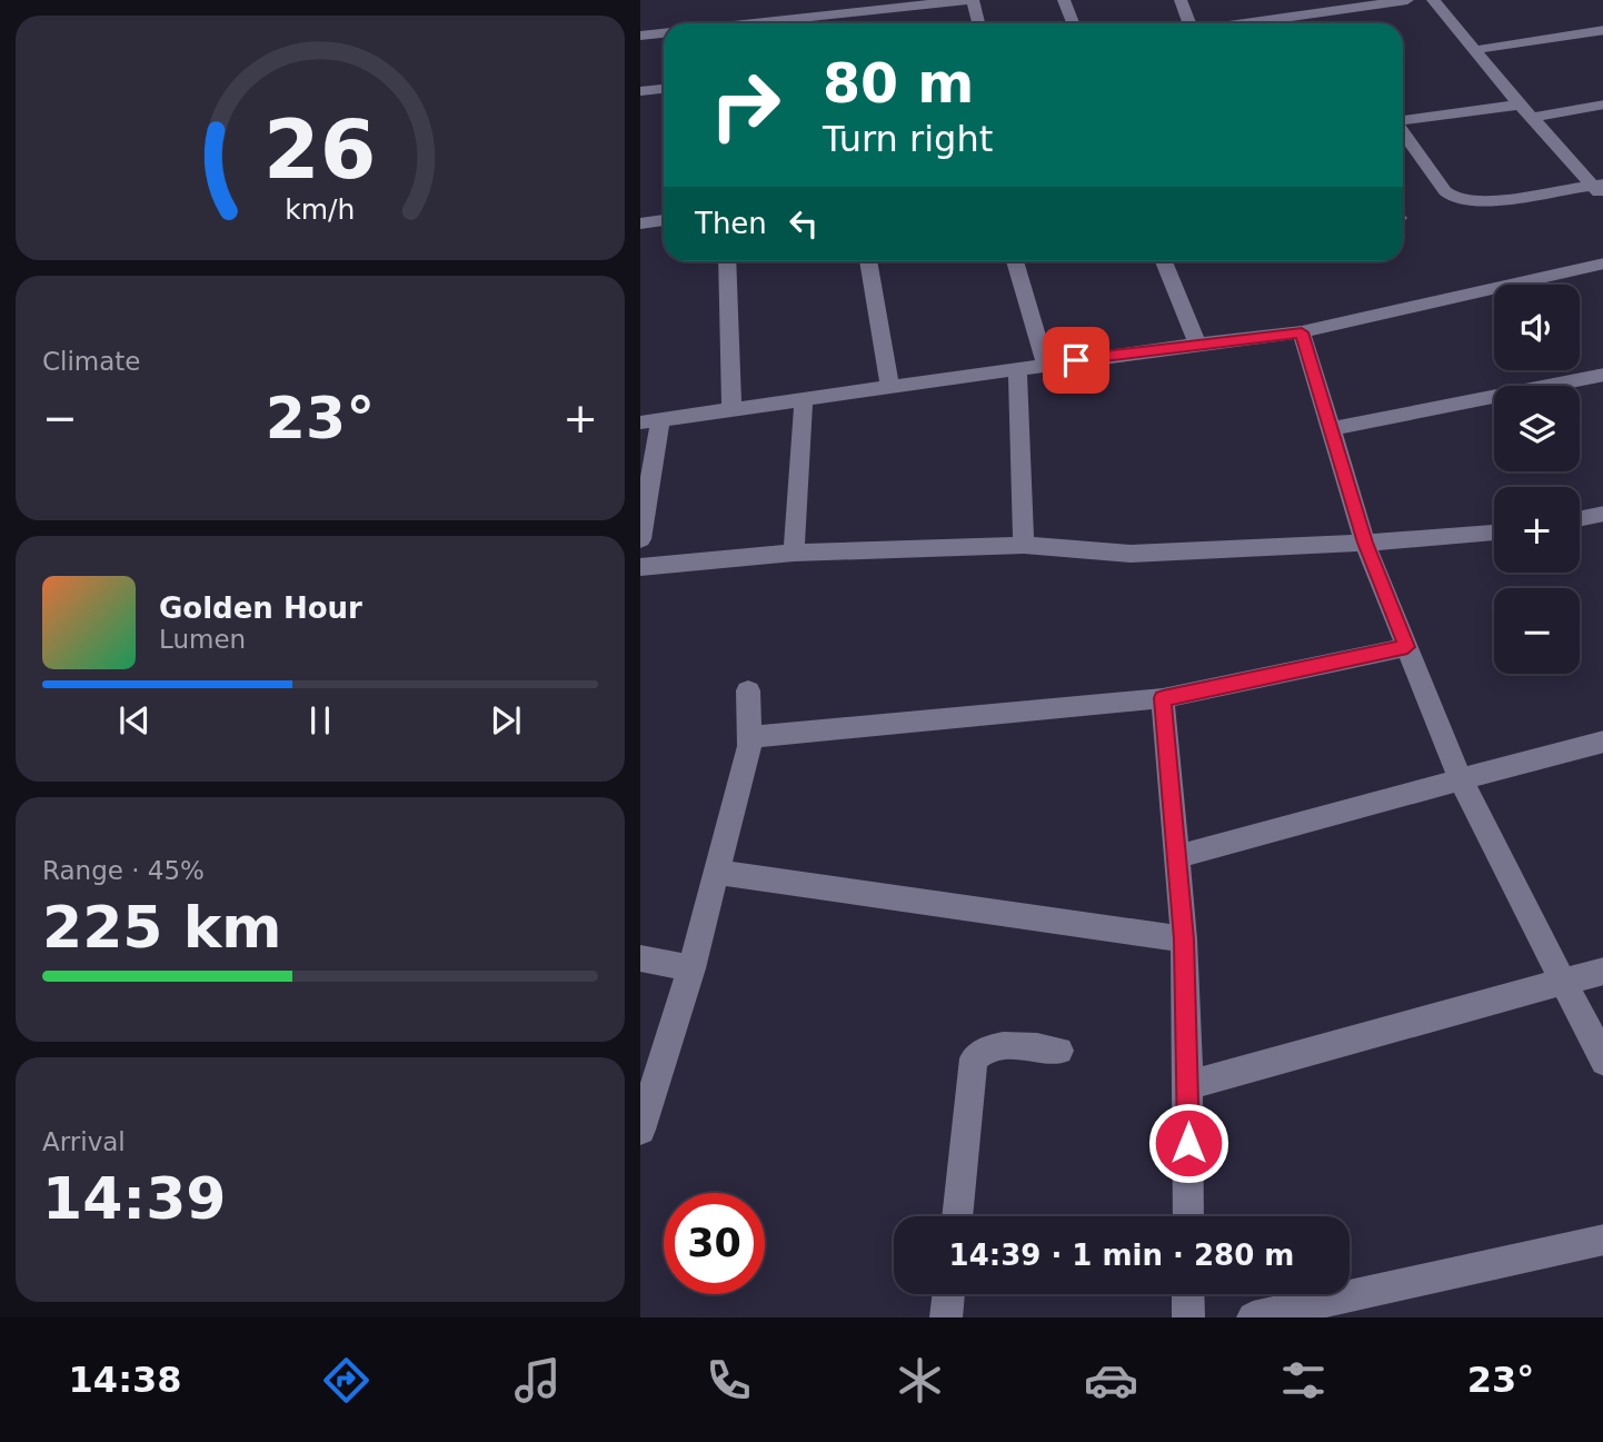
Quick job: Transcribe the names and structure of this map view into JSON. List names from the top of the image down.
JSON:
{
  "page": {
    "turn": ["80 m", "Turn right"],
    "then": "Then",
    "tile": [
      "Climate",
      ["Range · 45%", "225 km"],
      ["Arrival", "14:39"]
    ],
    "map_buttons": ["+", "−"],
    "heat": ["−", "23°", "+"],
    "song": ["Golden Hour", "Lumen"],
    "limit": "30",
    "trip": "14:39 · 1 min · 280 m",
    "tabs": ["14:38", "23°"],
    "gauge": ["26", "km/h"]
  }
}
